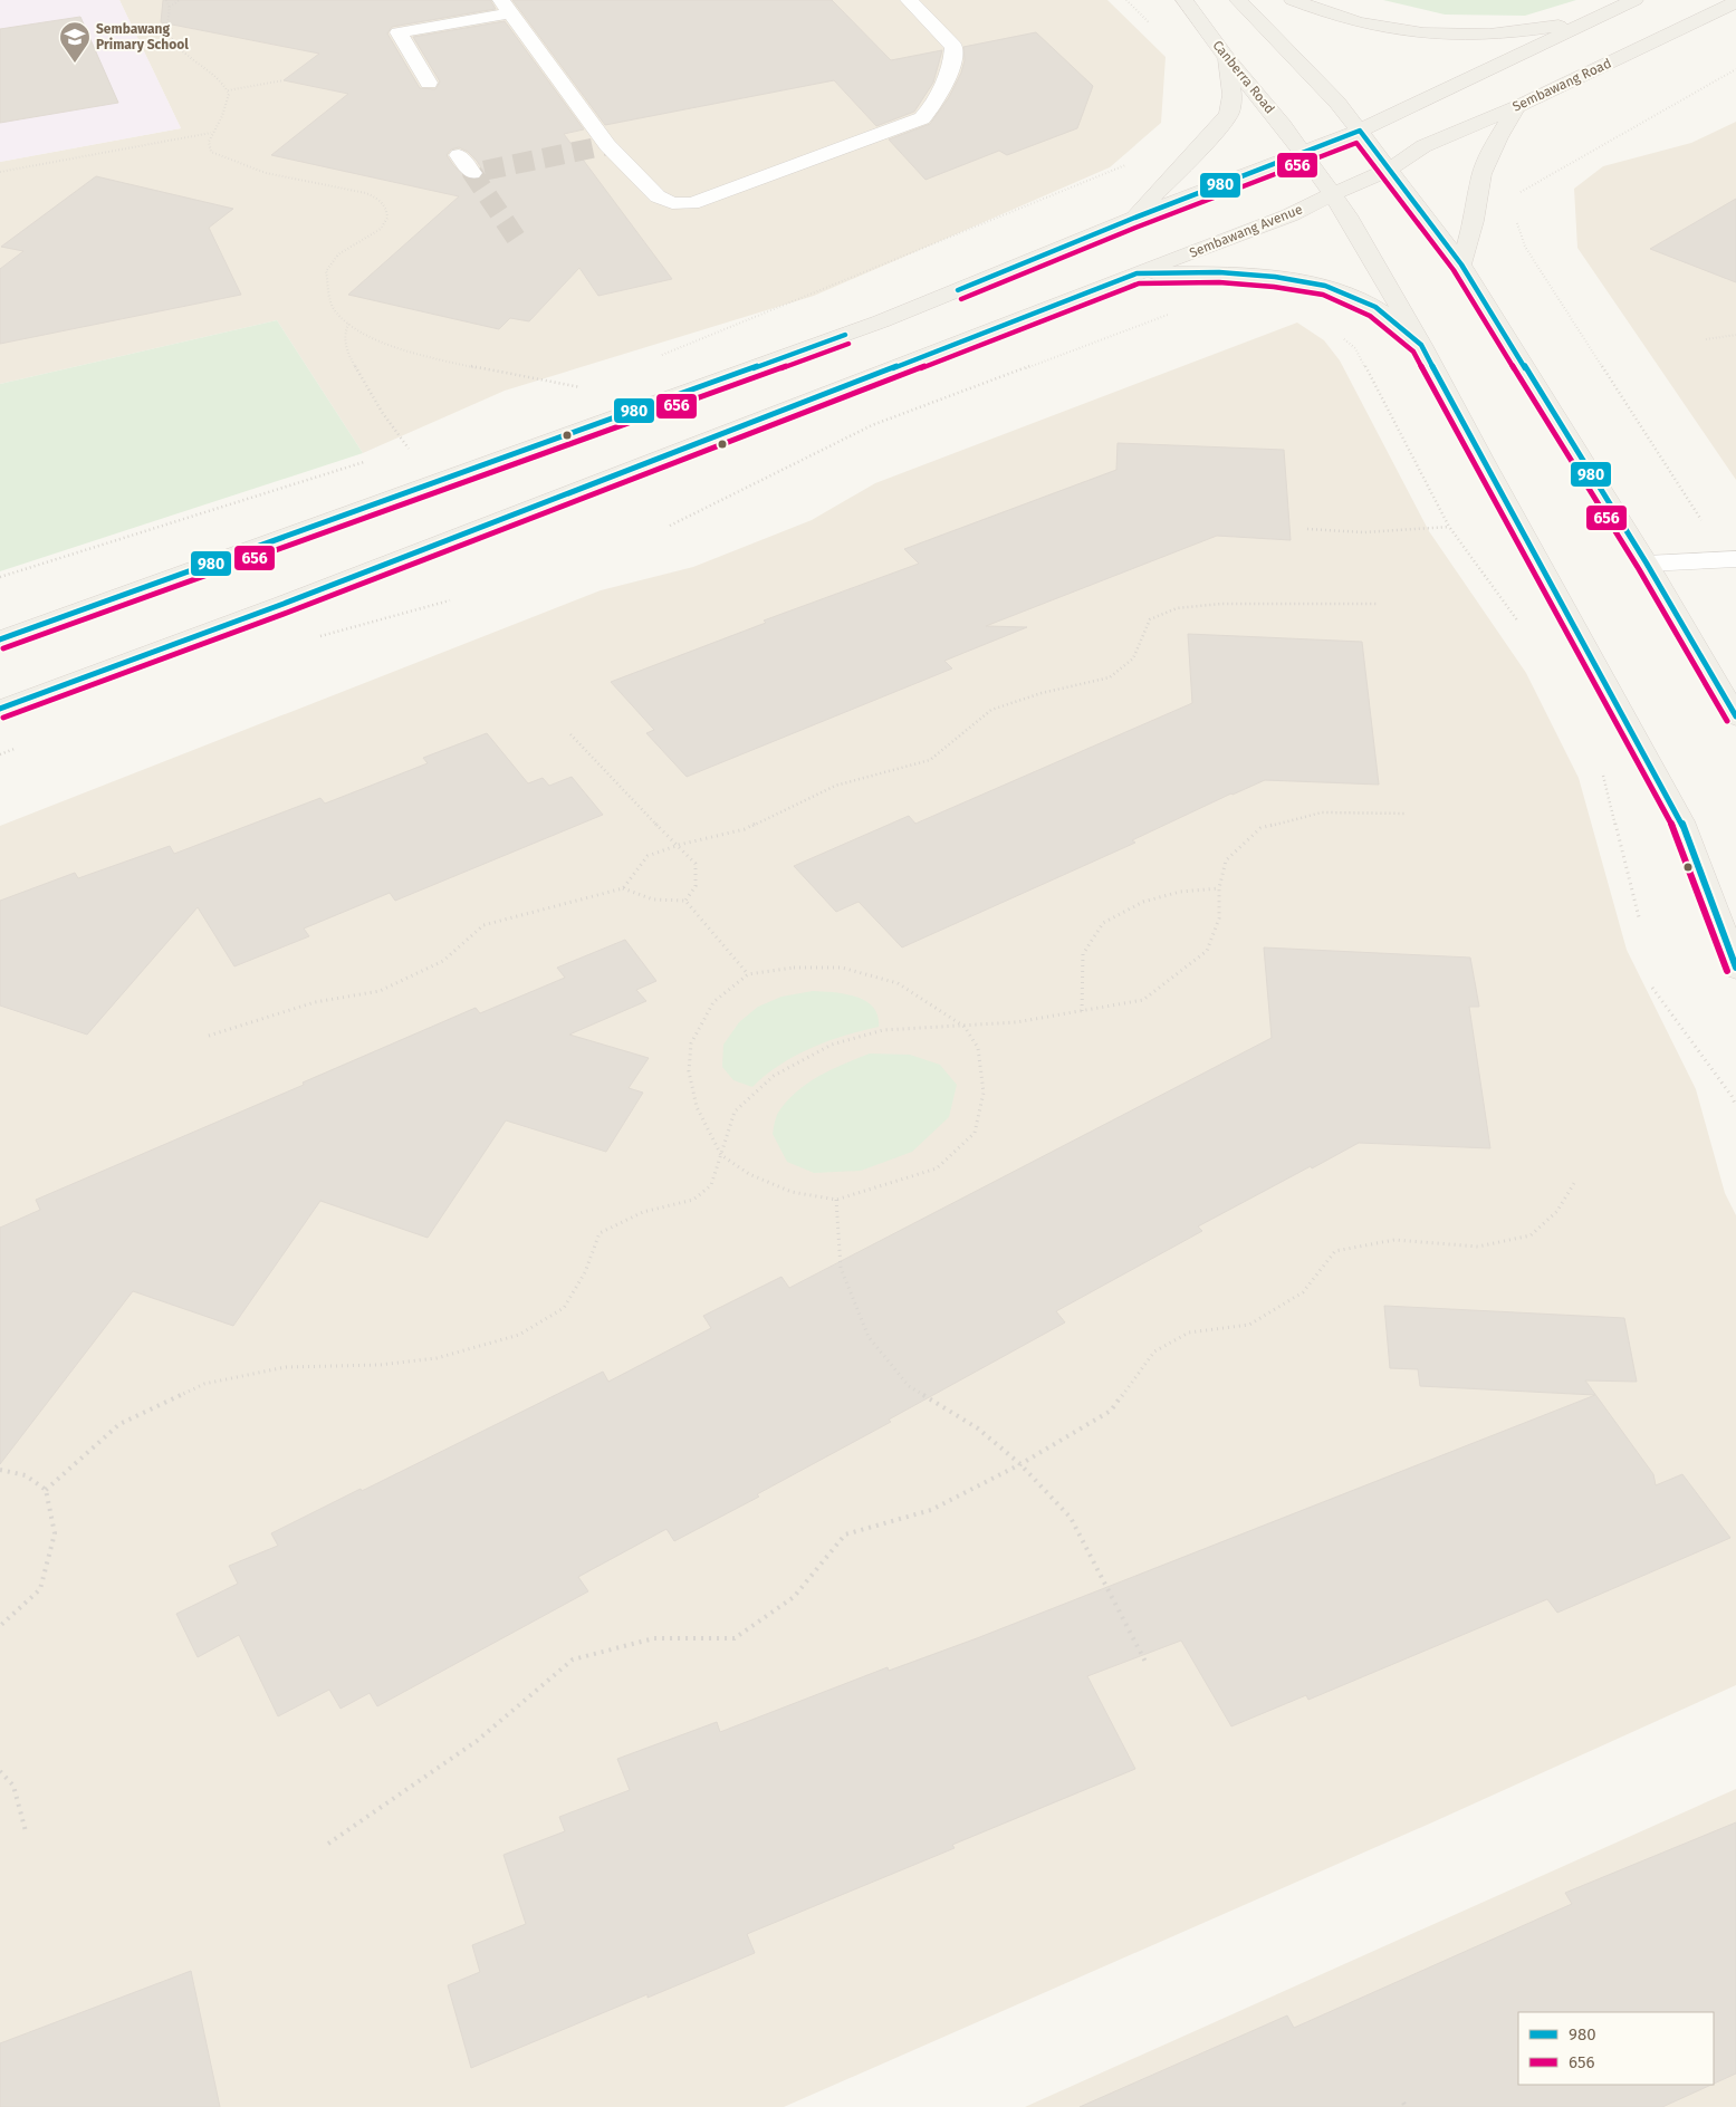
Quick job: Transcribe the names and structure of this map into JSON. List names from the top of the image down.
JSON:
{
  "streets": {
    "main road": ["Canberra Road", "Sembawang Road", "Sembawang Avenue"]
  },
  "crossings": [
    ["Sembawang Road", "Sembawang Avenue"]
  ],
  "places": {
    "school or university": ["Sembawang Primary School"]
  },
  "lines": ["transit line 980", "transit line 656"],
  "legend": ["980", "656"]
}
